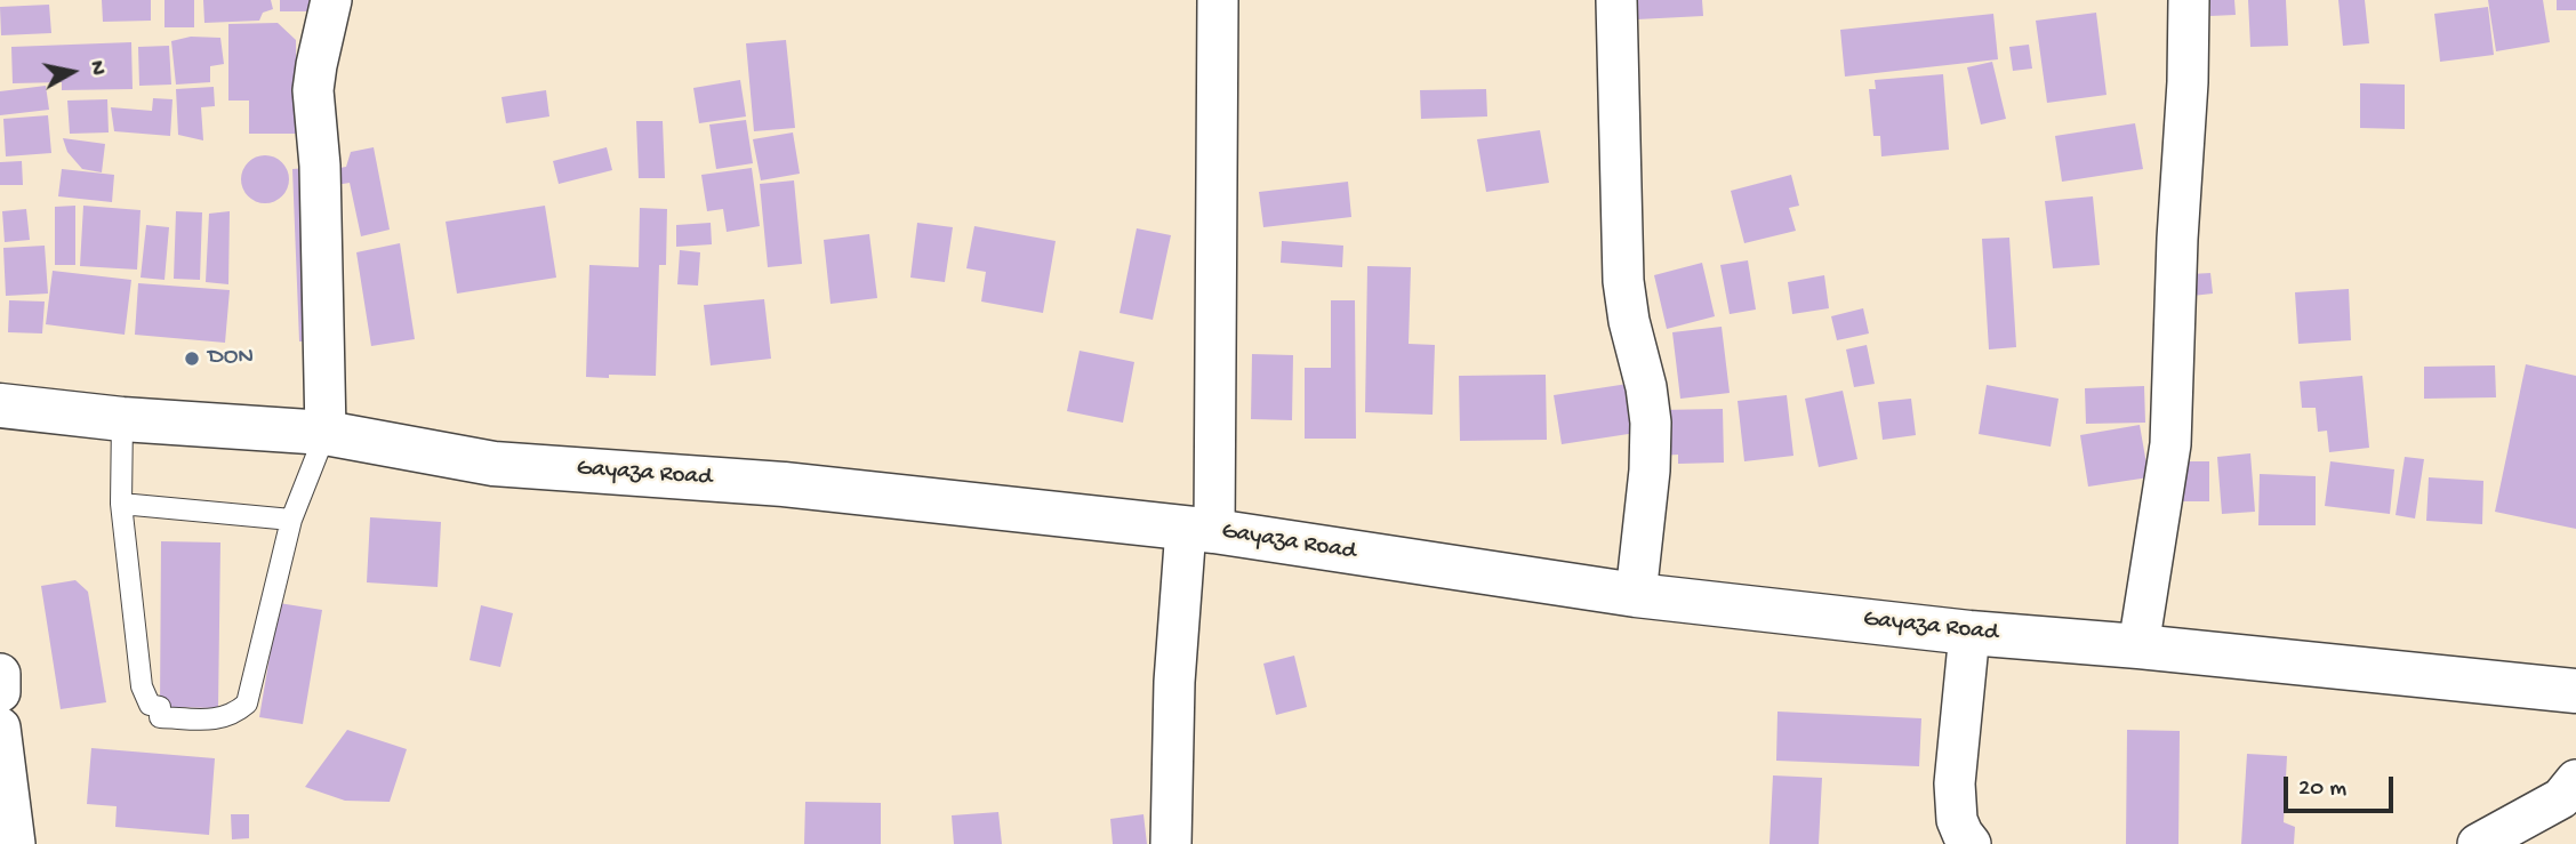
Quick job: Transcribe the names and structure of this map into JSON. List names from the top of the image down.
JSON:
{
  "streets": {
    "main road": ["Gayaza Road"]
  },
  "places": ["DON"],
  "scale_bar": "20 m",
  "north": "right"
}
